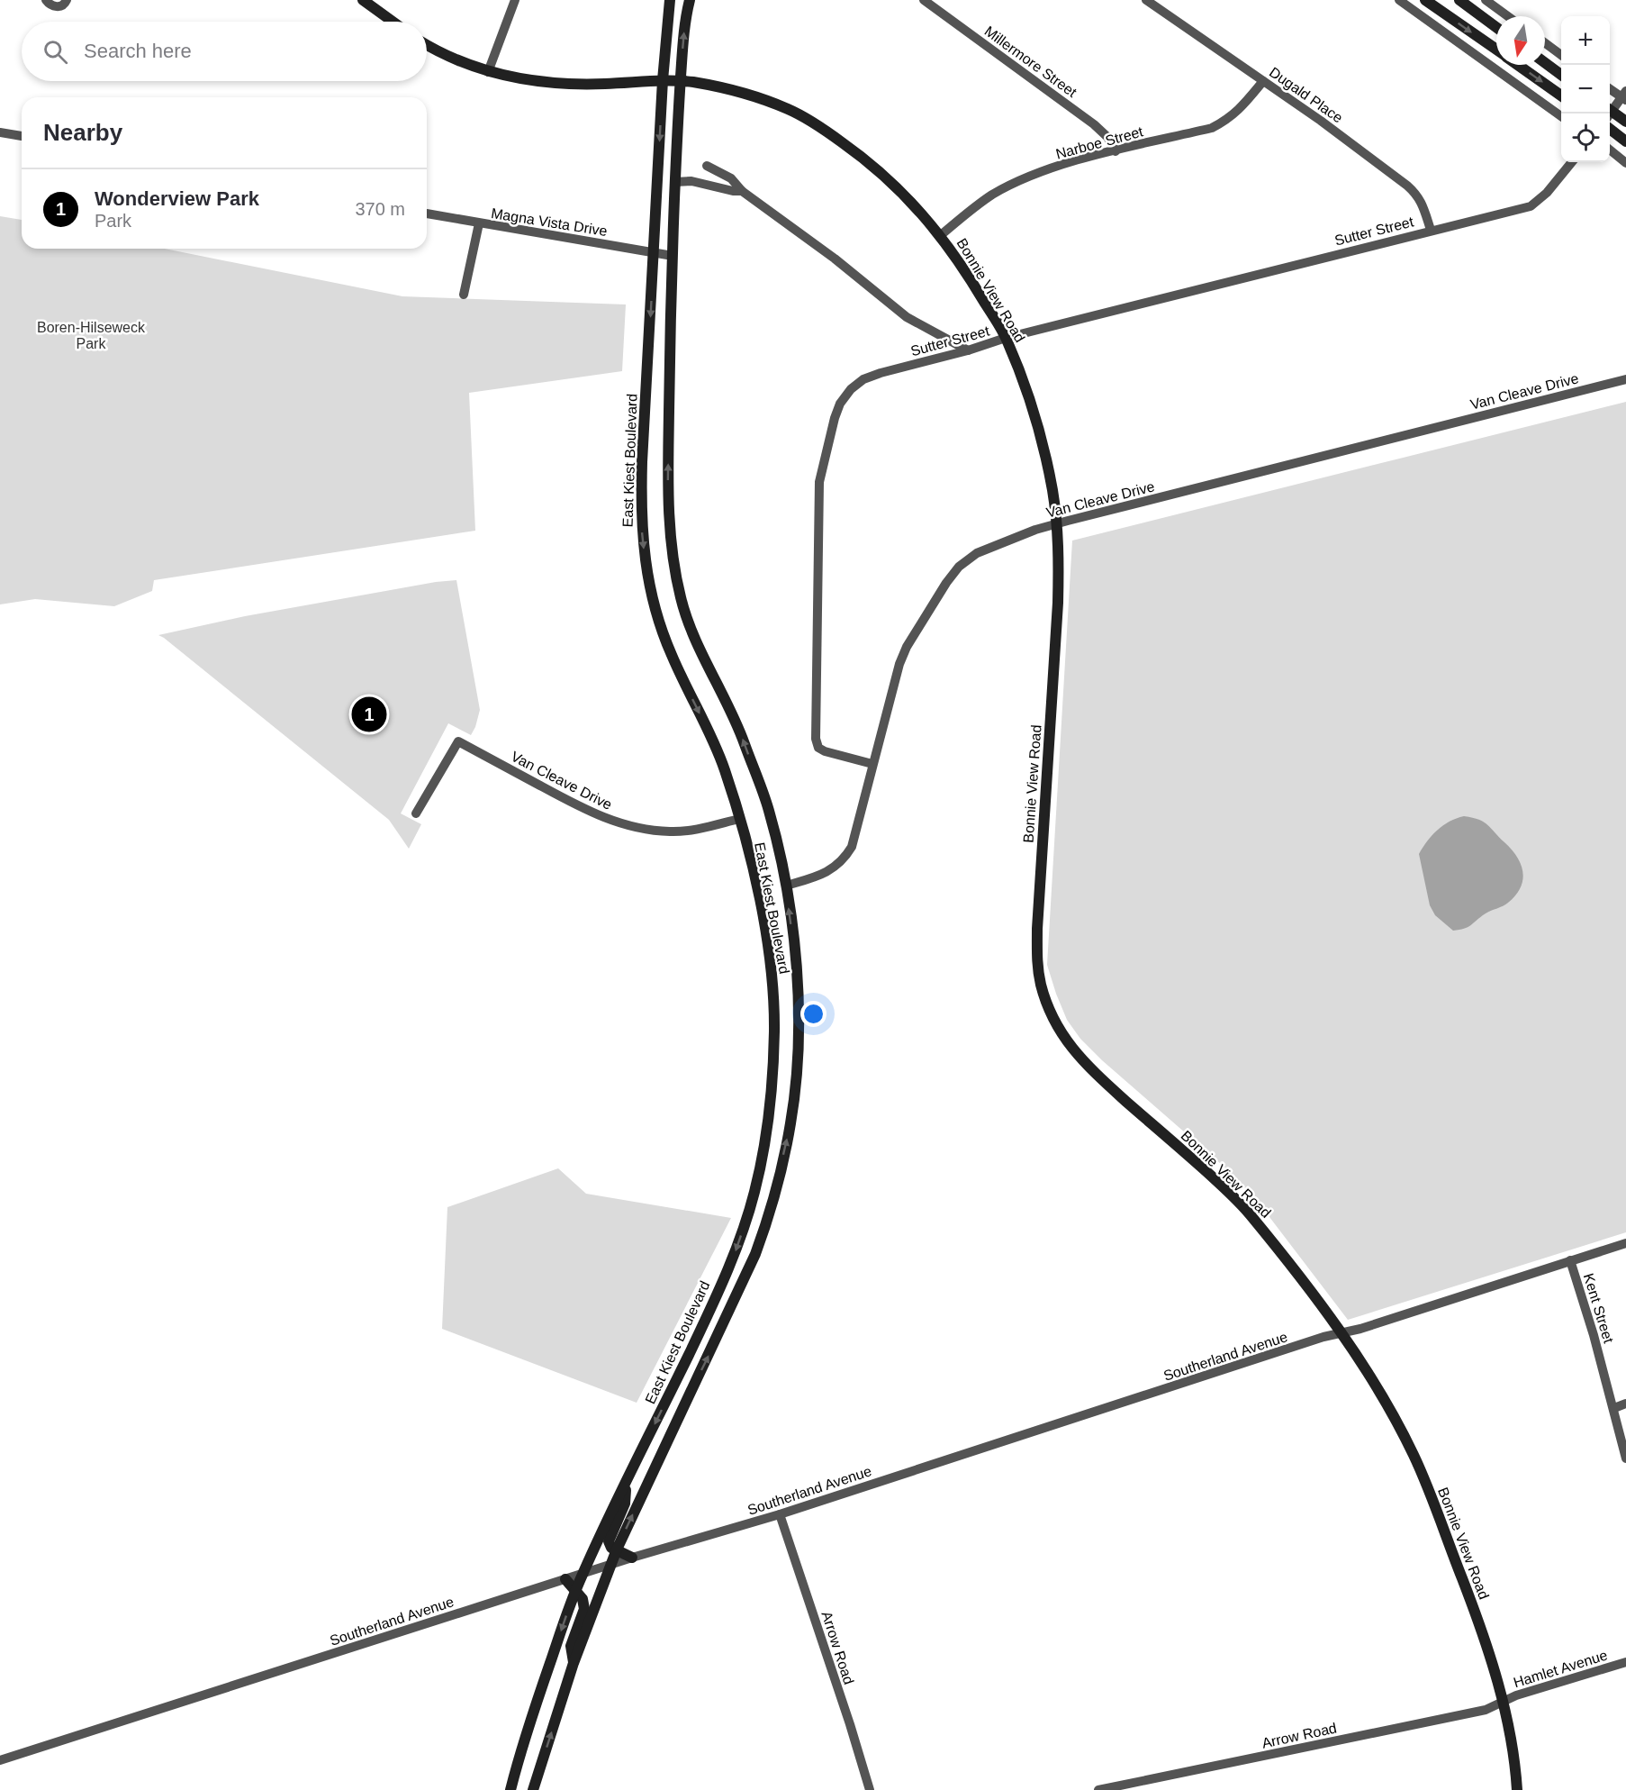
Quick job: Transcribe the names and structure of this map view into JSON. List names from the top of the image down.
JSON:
{
  "streets": {
    "main road": ["Bonnie View Road", "East Kiest Boulevard"],
    "street": [
      "Millermore Street",
      "Dugald Place",
      "Narboe Street",
      "Magna Vista Drive",
      "Sutter Street",
      "Van Cleave Drive",
      "Kent Street",
      "Southerland Avenue",
      "Arrow Road",
      "Hamlet Avenue"
    ]
  },
  "crossings": [
    ["Millermore Street", "Narboe Street"],
    ["Dugald Place", "Narboe Street"],
    ["Dugald Place", "Sutter Street"],
    ["Narboe Street", "Bonnie View Road"],
    ["Magna Vista Drive", "East Kiest Boulevard"],
    ["Sutter Street", "Bonnie View Road"],
    ["Sutter Street", "Van Cleave Drive"],
    ["Bonnie View Road", "Van Cleave Drive"],
    ["Bonnie View Road", "East Kiest Boulevard"],
    ["Bonnie View Road", "Southerland Avenue"],
    ["Bonnie View Road", "Arrow Road"],
    ["Bonnie View Road", "Hamlet Avenue"],
    ["Van Cleave Drive", "East Kiest Boulevard"],
    ["East Kiest Boulevard", "Southerland Avenue"],
    ["Kent Street", "Southerland Avenue"],
    ["Southerland Avenue", "Arrow Road"],
    ["Arrow Road", "Hamlet Avenue"]
  ],
  "parks": ["Boren-Hilseweck Park"],
  "north": "bottom",
  "page": {
    "map_buttons": ["+", "−"],
    "search": "Search here",
    "heading": "Nearby",
    "list": [
      {
        "mark": "1",
        "name": "Wonderview Park",
        "note": "Park",
        "value": "370 m"
      }
    ],
    "pins": "1"
  }
}
